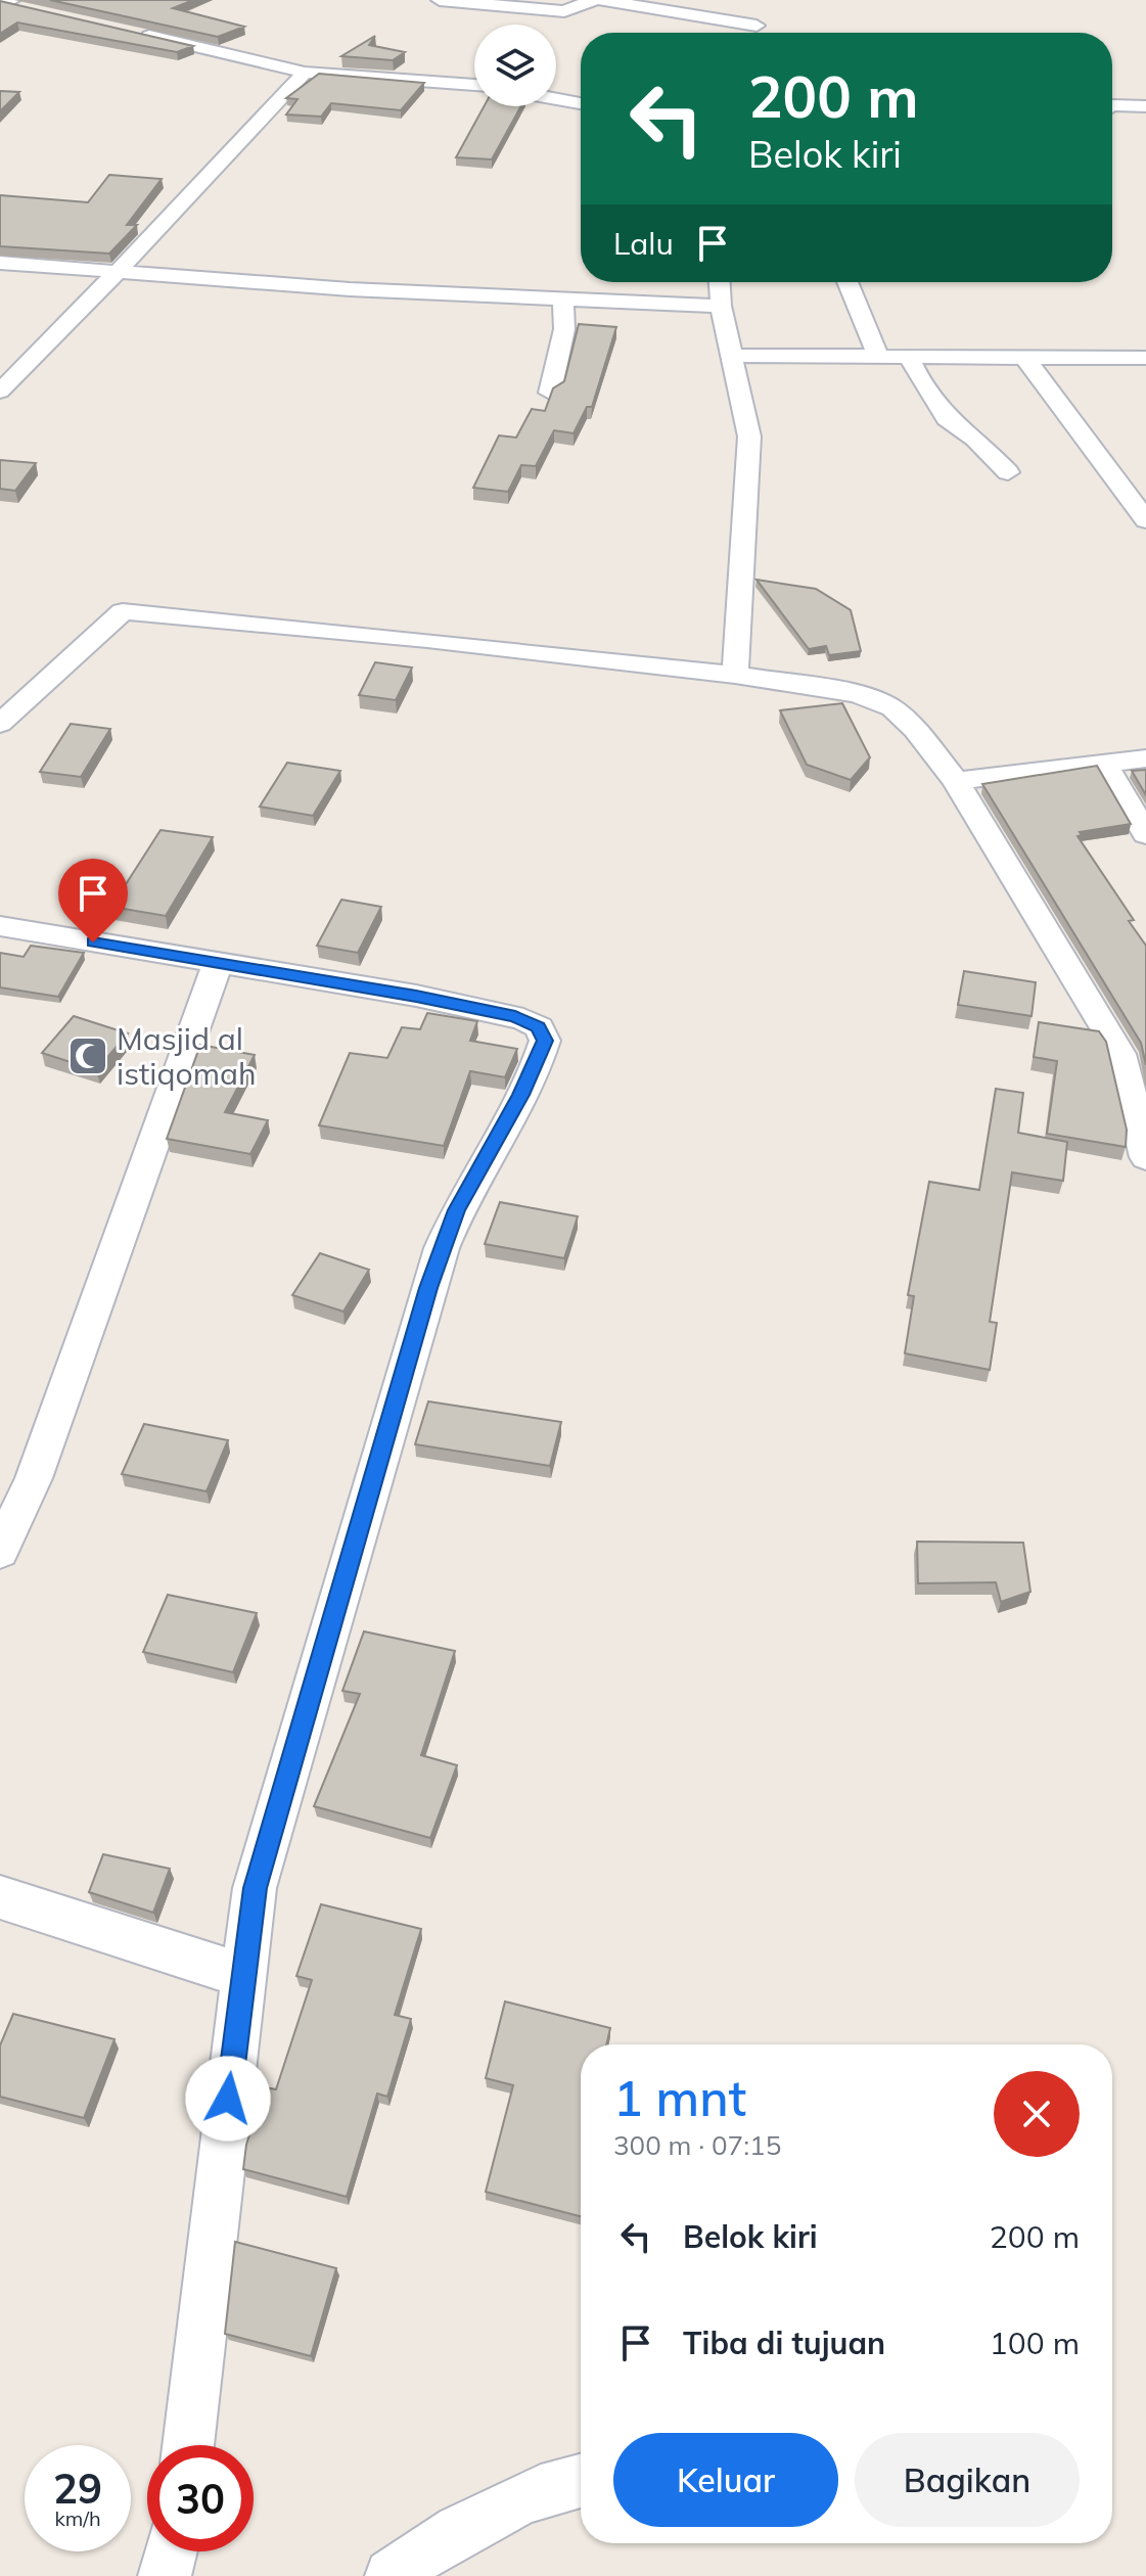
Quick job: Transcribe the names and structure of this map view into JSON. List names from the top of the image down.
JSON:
{
  "places": {
    "mosque": ["Masjid al istiqomah"]
  },
  "page": {
    "turn": ["200 m", "Belok kiri"],
    "then": "Lalu",
    "heading": ["1 mnt", "300 m · 07:15"],
    "list": [
      {
        "name": "Belok kiri",
        "value": "200 m"
      },
      {
        "name": "Tiba di tujuan",
        "value": "100 m"
      }
    ],
    "buttons": ["Keluar", "Bagikan"],
    "speed": "29 km/h",
    "limit": "30"
  }
}
